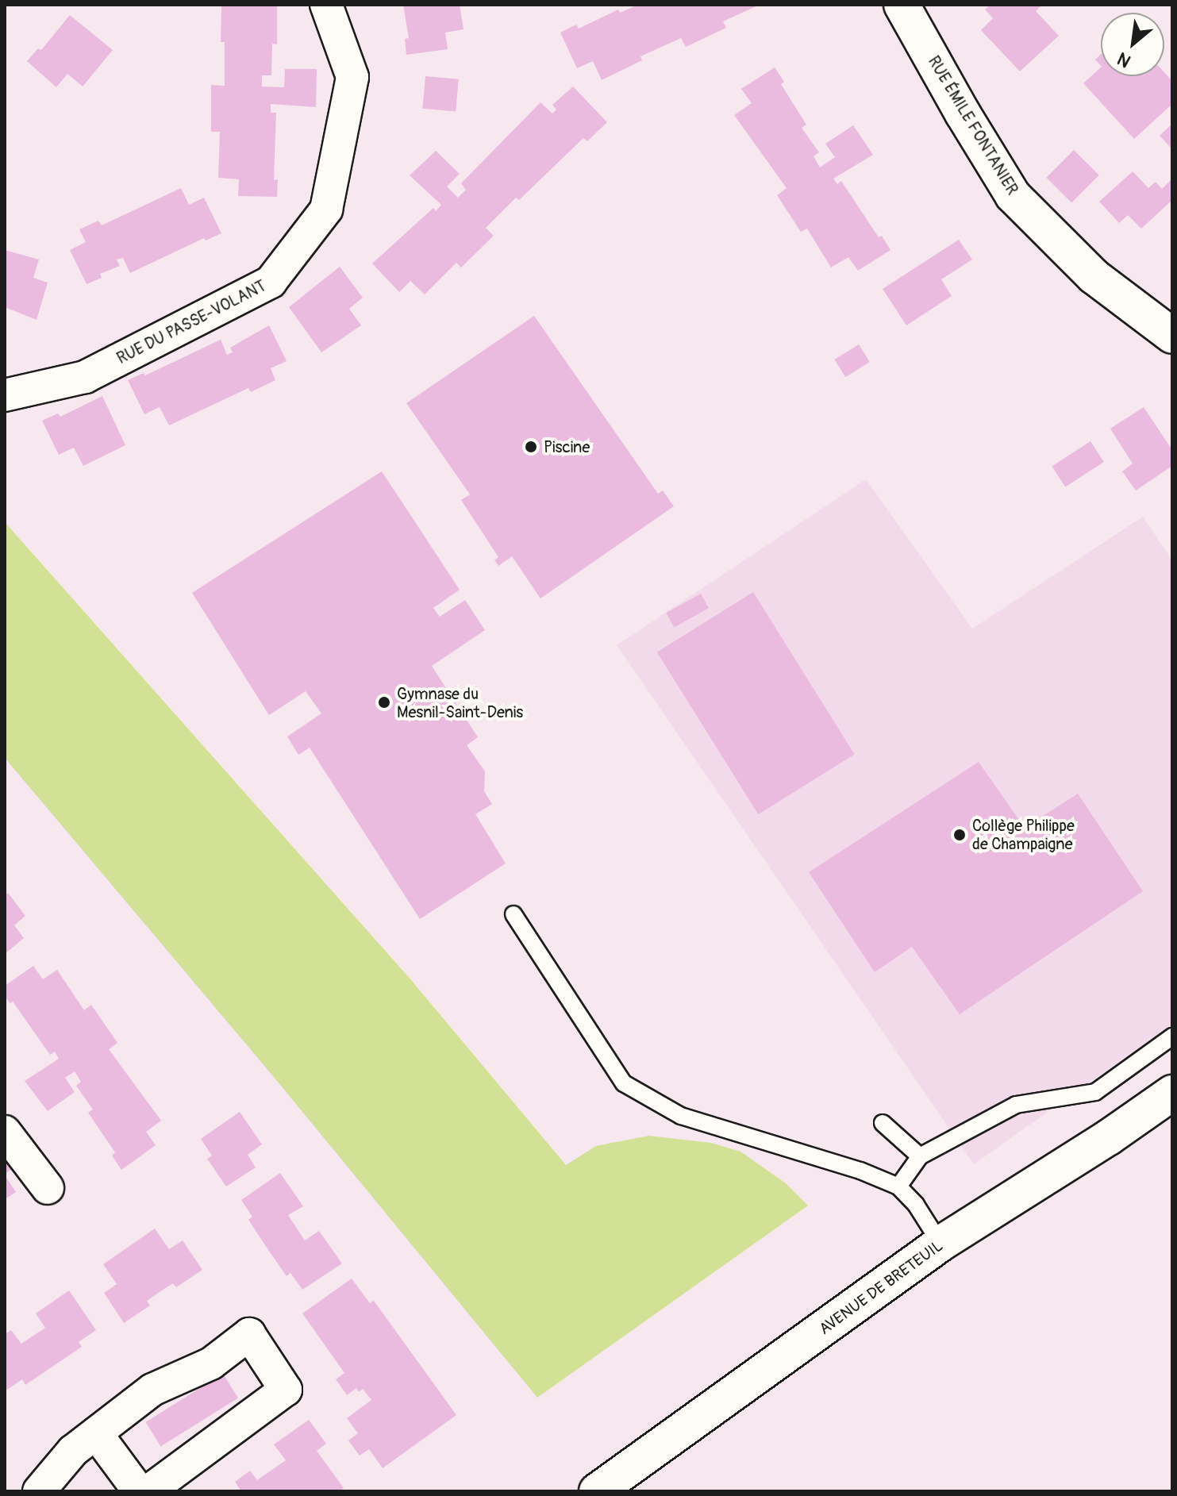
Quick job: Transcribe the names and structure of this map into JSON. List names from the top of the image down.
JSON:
{
  "streets": {
    "street": ["RUE ÉMILE FONTANIER", "RUE DU PASSE-VOLANT", "AVENUE DE BRETEUIL"]
  },
  "places": ["Piscine", "Gymnase du Mesnil-Saint-Denis", "Collège Philippe de Champaigne"],
  "north": "bottom left"
}
